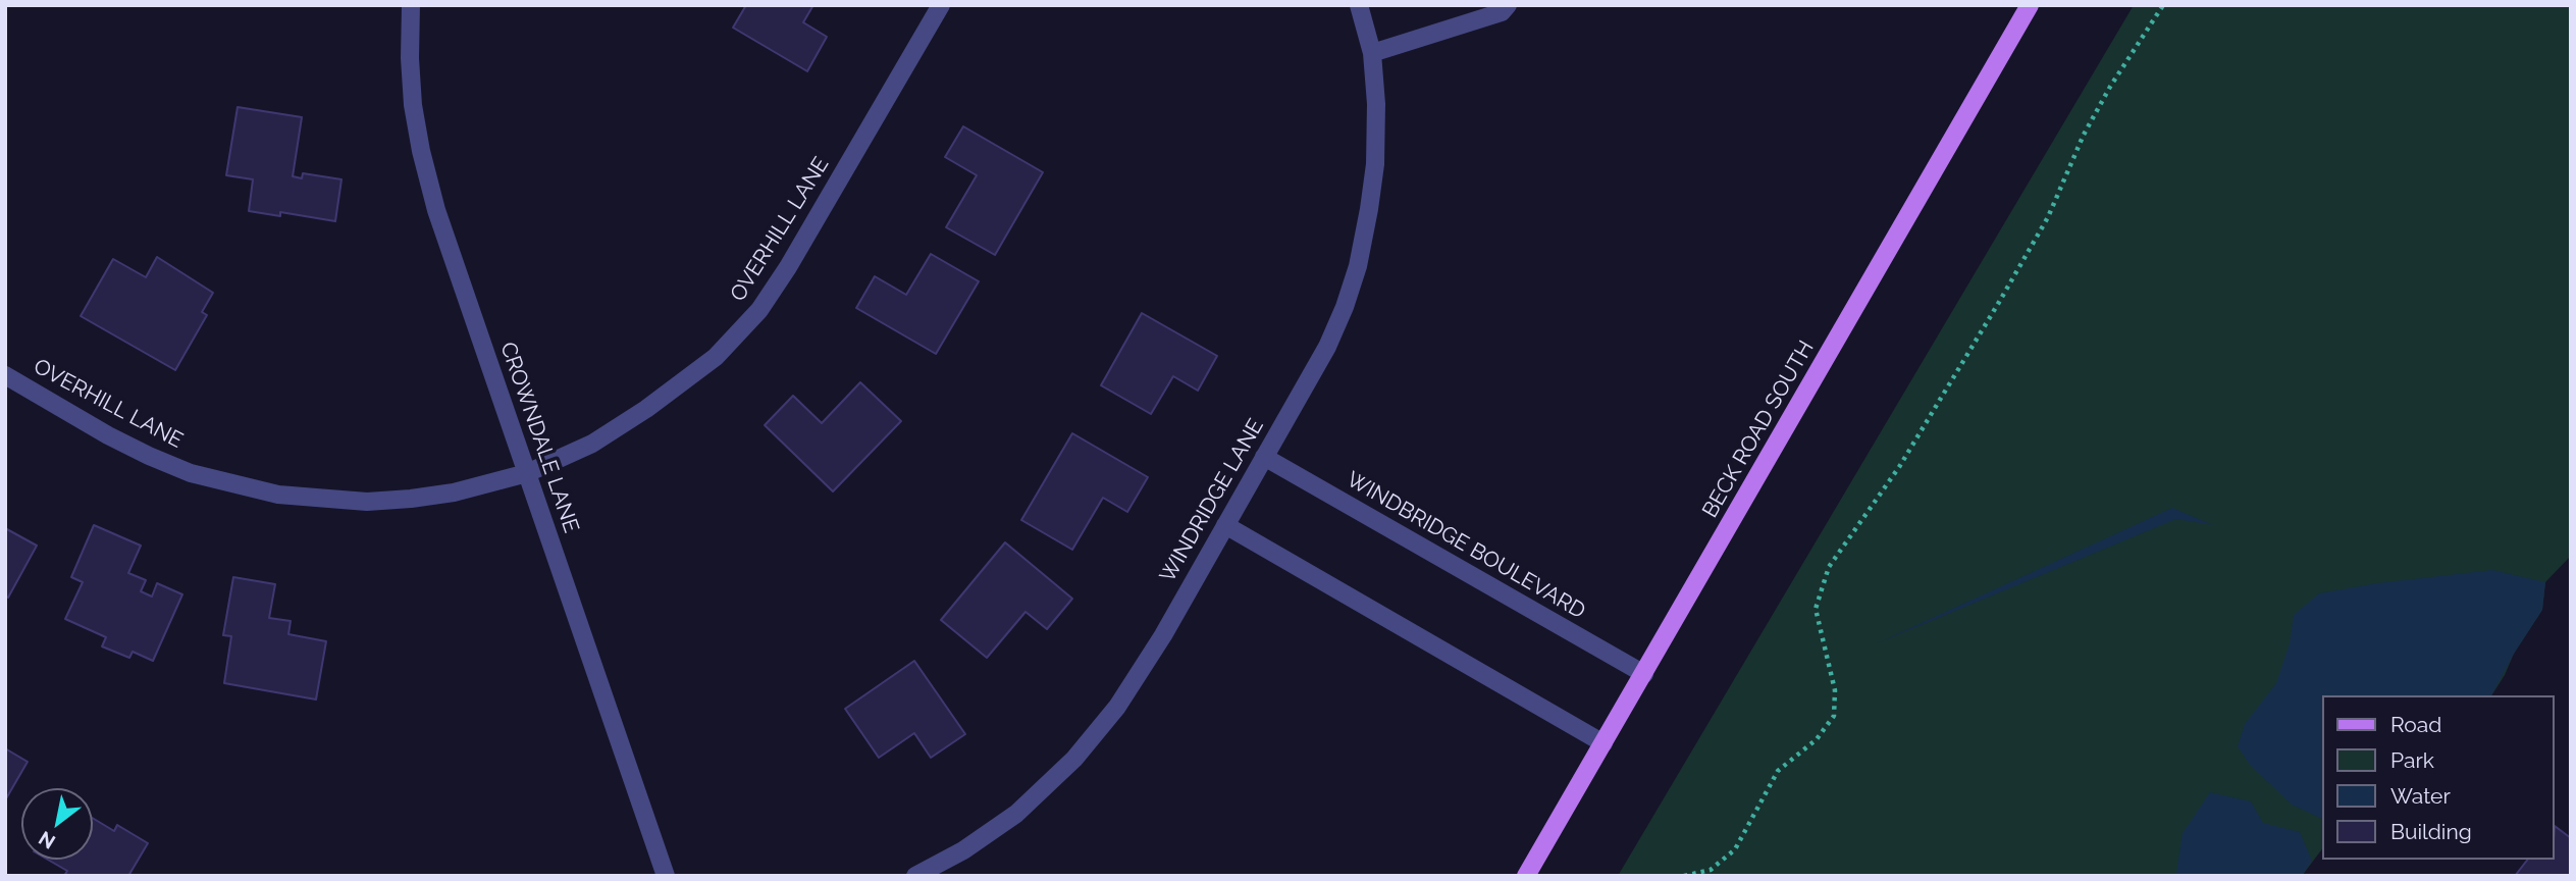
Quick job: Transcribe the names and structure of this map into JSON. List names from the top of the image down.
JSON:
{
  "streets": {
    "main road": ["BECK ROAD SOUTH"],
    "street": [
      "OVERHILL LANE",
      "CROWNDALE LANE",
      "WINDRIDGE LANE",
      "WINDBRIDGE BOULEVARD"
    ]
  },
  "crossings": [
    ["OVERHILL LANE", "CROWNDALE LANE"],
    ["BECK ROAD SOUTH", "WINDBRIDGE BOULEVARD"],
    ["WINDRIDGE LANE", "WINDBRIDGE BOULEVARD"]
  ],
  "legend": [
    "Road",
    "Park",
    "Water",
    "Building"
  ],
  "north": "bottom left"
}
